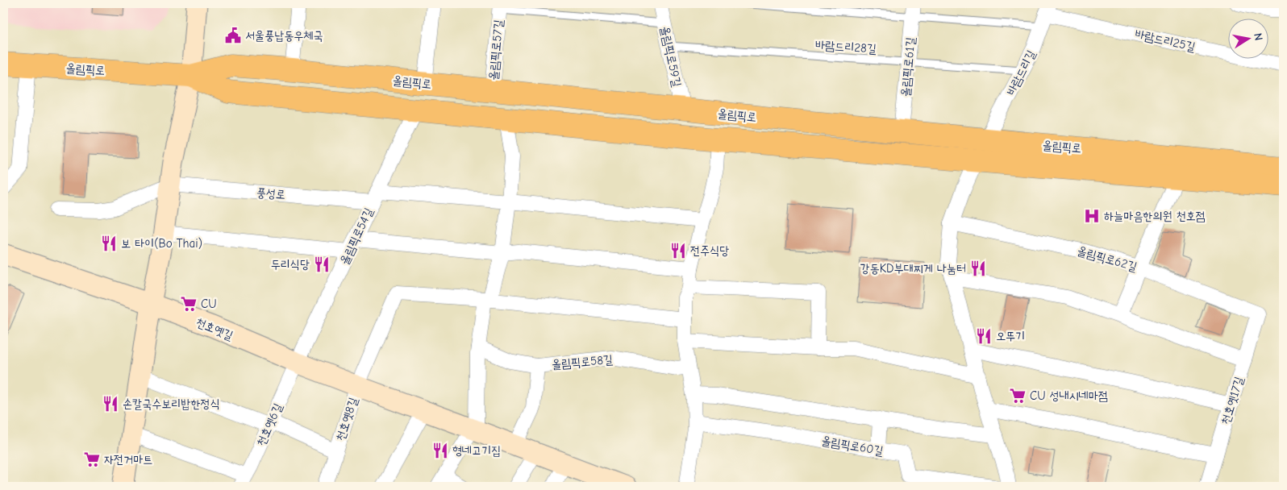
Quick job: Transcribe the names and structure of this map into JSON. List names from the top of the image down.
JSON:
{
  "streets": {
    "main road": ["올림픽로"],
    "street": [
      "바람드리25길",
      "올림픽로57길",
      "올림픽로59길",
      "올림픽로61길",
      "바람드리길",
      "풍성로",
      "올림픽로54길",
      "올림픽로62길",
      "천호옛길",
      "올림픽로58길",
      "천호옛17길",
      "천호옛8길",
      "천호옛6길",
      "올림픽로60길"
    ],
    "lane": ["바람드리28길"]
  },
  "crossings": [
    ["바람드리25길", "바람드리길"],
    ["바람드리28길", "올림픽로59길"],
    ["바람드리28길", "올림픽로61길"],
    ["바람드리28길", "바람드리길"],
    ["올림픽로57길", "올림픽로59길"],
    ["올림픽로57길", "올림픽로"],
    ["올림픽로59길", "올림픽로"],
    ["올림픽로61길", "올림픽로"],
    ["올림픽로", "바람드리길"],
    ["올림픽로", "올림픽로54길"],
    ["풍성로", "올림픽로54길"],
    ["올림픽로54길", "천호옛길"],
    ["올림픽로54길", "천호옛6길"],
    ["올림픽로62길", "천호옛17길"],
    ["천호옛길", "천호옛8길"],
    ["천호옛길", "천호옛6길"],
    ["천호옛8길", "천호옛6길"]
  ],
  "places": {
    "public building": ["서울풍납동우체국"],
    "hospital": ["하늘마음한의원 천호점"],
    "restaurant": [
      "보 타이(Bo Thai)",
      "전주식당",
      "두리식당",
      "강동KD부대찌게 나눔터",
      "오뚜기",
      "손칼국수보리밥한정식",
      "형네고기집"
    ],
    "supermarket": ["CU", "CU 성내시네마점", "자전거마트"]
  },
  "north": "right"
}
